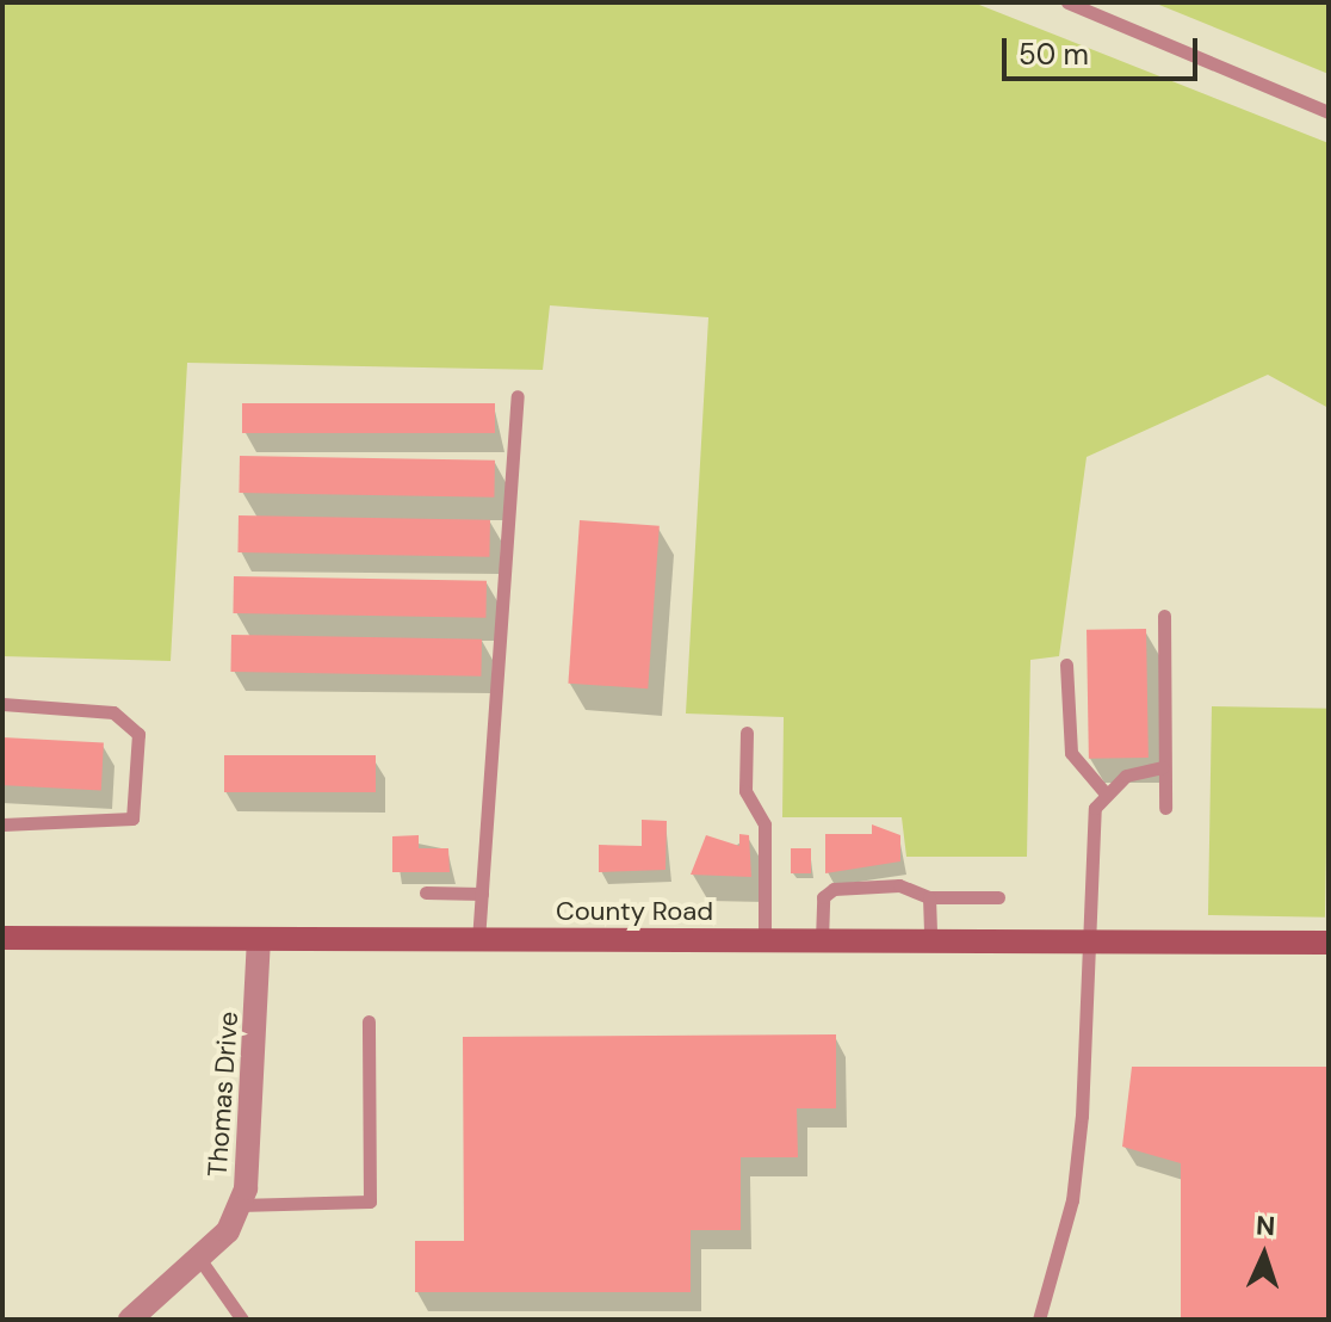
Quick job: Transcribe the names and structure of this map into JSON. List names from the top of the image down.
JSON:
{
  "streets": {
    "main road": ["County Road"],
    "street": ["Thomas Drive"]
  },
  "crossings": [
    ["County Road", "Thomas Drive"]
  ],
  "scale_bar": "50 m",
  "north": "top"
}
